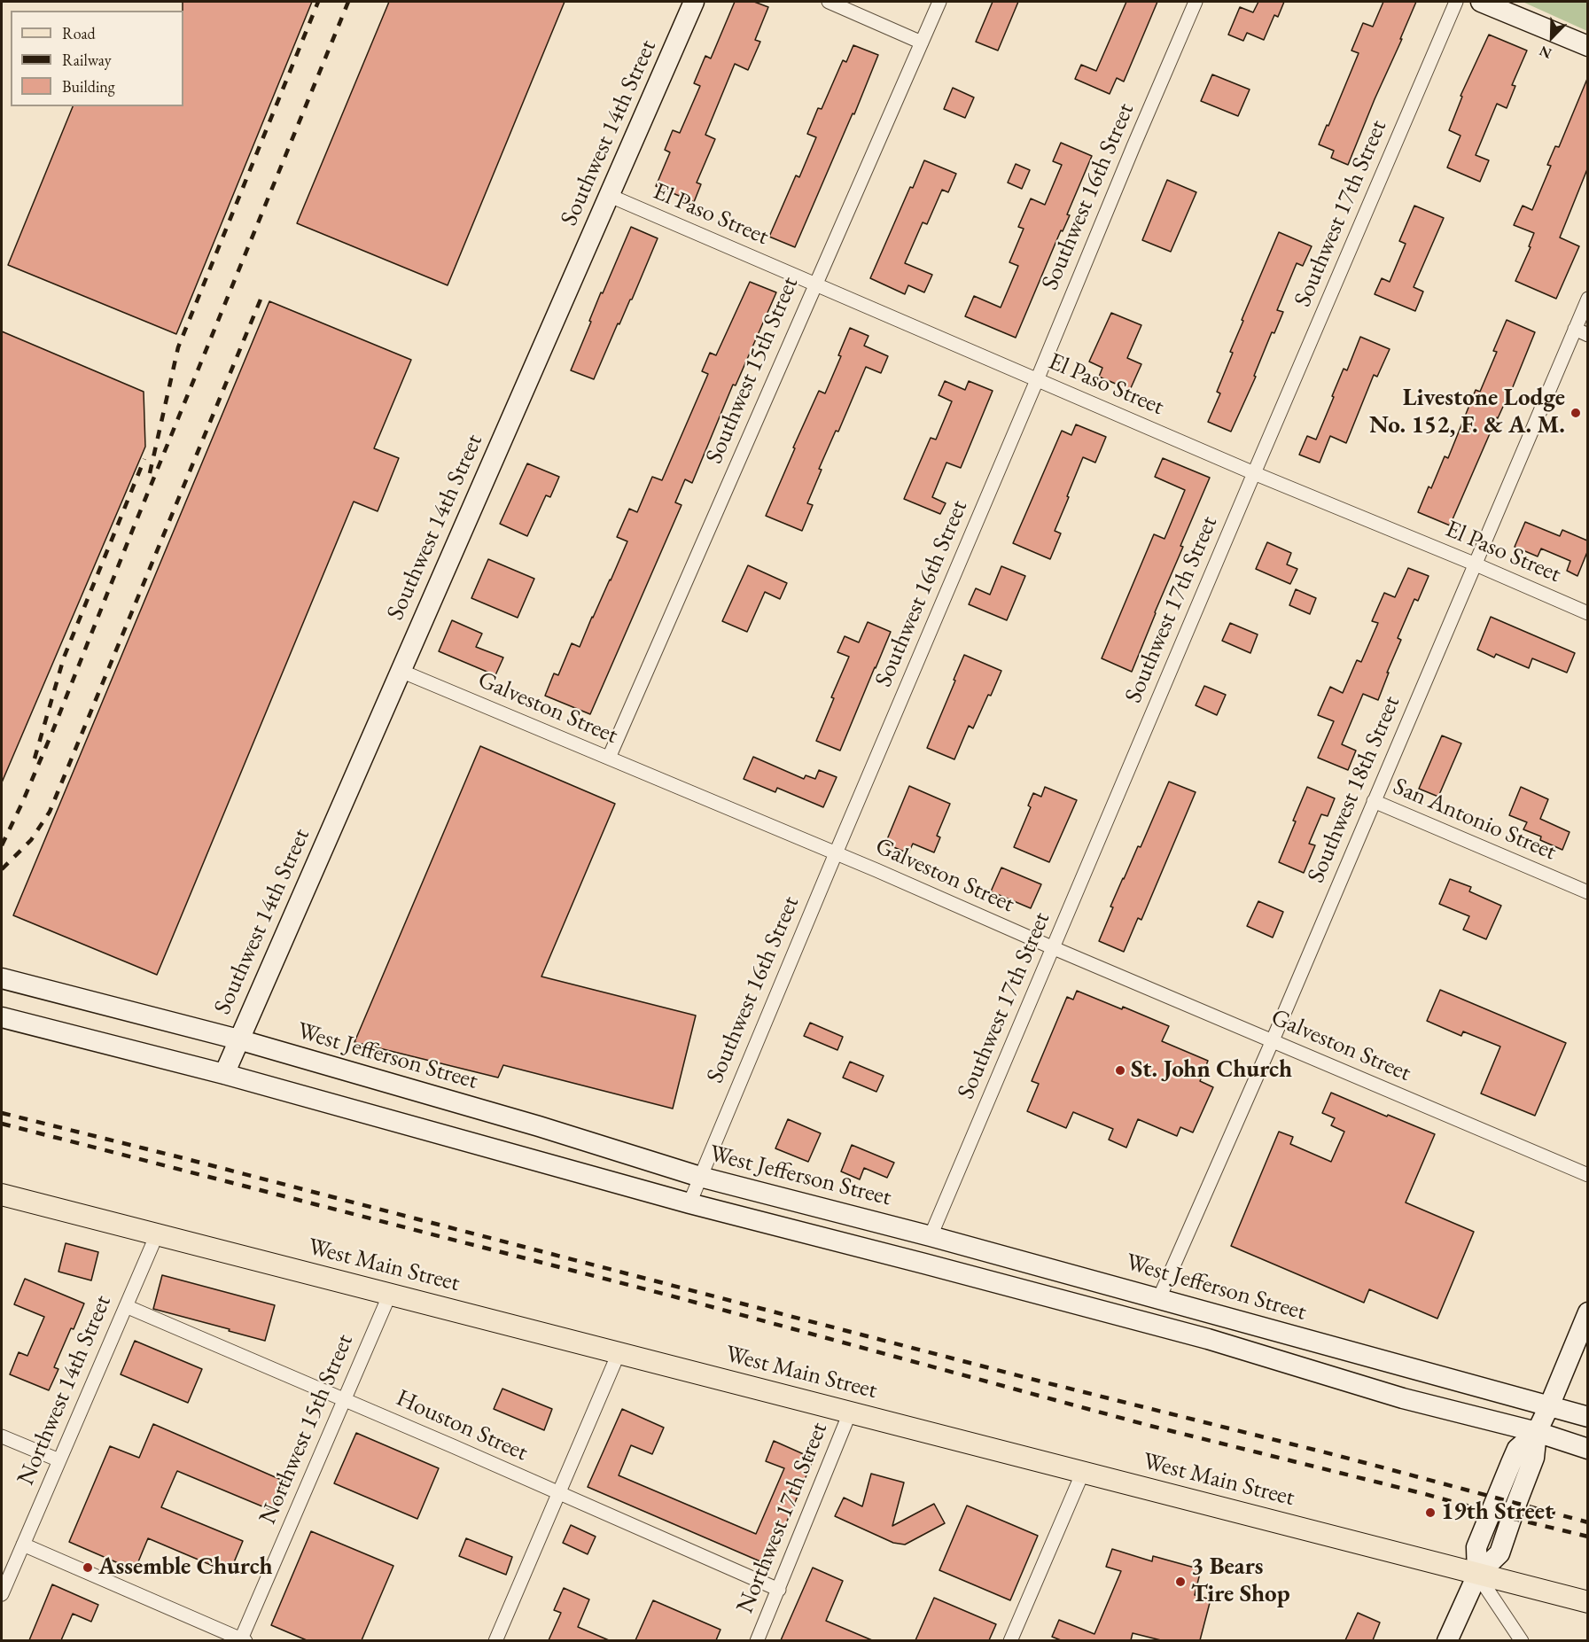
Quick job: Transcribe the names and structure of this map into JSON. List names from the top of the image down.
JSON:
{
  "streets": {
    "main road": ["Southwest 14th Street", "West Jefferson Street", "West Main Street"],
    "street": [
      "Southwest 16th Street",
      "Southwest 17th Street",
      "El Paso Street",
      "Southwest 15th Street",
      "Galveston Street",
      "Southwest 18th Street",
      "San Antonio Street",
      "Northwest 14th Street",
      "Houston Street",
      "Northwest 15th Street",
      "Northwest 17th Street"
    ]
  },
  "crossings": [
    ["Southwest 14th Street", "El Paso Street"],
    ["Southwest 14th Street", "Galveston Street"],
    ["Southwest 14th Street", "West Jefferson Street"],
    ["Southwest 16th Street", "El Paso Street"],
    ["Southwest 16th Street", "Galveston Street"],
    ["Southwest 16th Street", "West Jefferson Street"],
    ["Southwest 17th Street", "El Paso Street"],
    ["Southwest 17th Street", "Galveston Street"],
    ["Southwest 17th Street", "West Jefferson Street"],
    ["El Paso Street", "Southwest 15th Street"],
    ["El Paso Street", "Southwest 18th Street"],
    ["Southwest 15th Street", "Galveston Street"],
    ["Galveston Street", "Southwest 18th Street"],
    ["Southwest 18th Street", "San Antonio Street"],
    ["Southwest 18th Street", "West Jefferson Street"],
    ["West Main Street", "Northwest 14th Street"],
    ["West Main Street", "Northwest 15th Street"],
    ["West Main Street", "Northwest 17th Street"],
    ["Northwest 14th Street", "Houston Street"],
    ["Houston Street", "Northwest 15th Street"],
    ["Houston Street", "Northwest 17th Street"]
  ],
  "places": [
    "Livestone Lodge No. 152, F. & A. M.",
    "St. John Church",
    "19th Street",
    "Assemble Church",
    "3 Bears Tire Shop"
  ],
  "legend": ["Road", "Railway", "Building"],
  "north": "bottom left"
}
